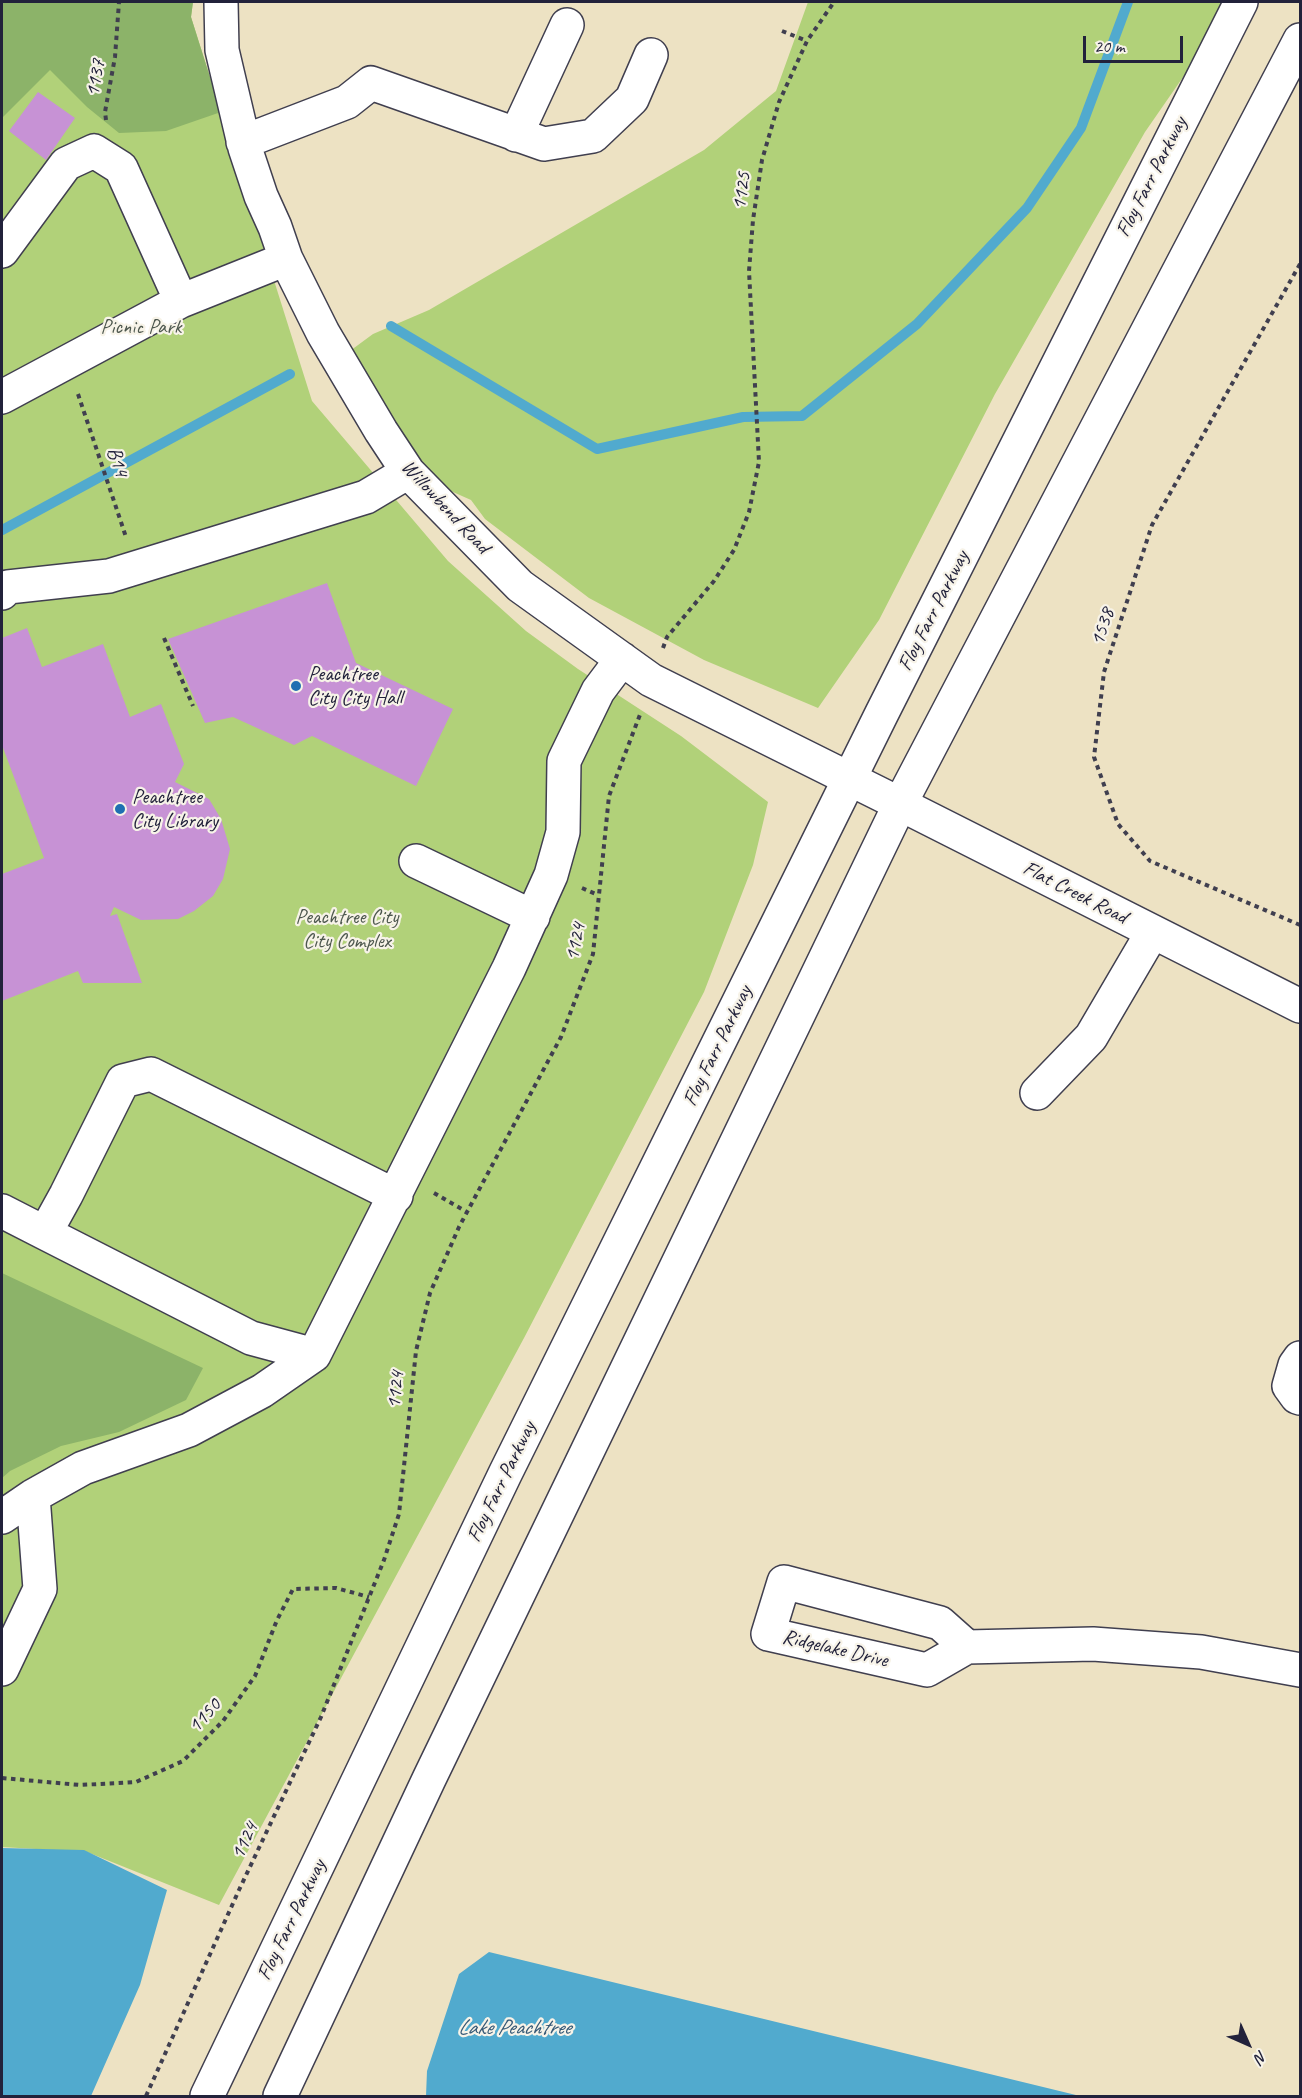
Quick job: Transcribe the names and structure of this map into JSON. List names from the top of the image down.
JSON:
{
  "streets": {
    "main road": [
      "Floy Farr Parkway",
      "Willowbend Road",
      "Flat Creek Road",
      "Ridgelake Drive"
    ],
    "path": [
      "1137",
      "1125",
      "B14",
      "1538",
      "1124",
      "1150"
    ]
  },
  "crossings": [
    ["Floy Farr Parkway", "Willowbend Road"],
    ["Floy Farr Parkway", "Flat Creek Road"],
    ["1125", "Willowbend Road"],
    ["1125", "1124"],
    ["Willowbend Road", "Flat Creek Road"],
    ["Willowbend Road", "1124"],
    ["1124", "1150"]
  ],
  "water": ["Lake Peachtree"],
  "parks": ["Picnic Park", "Peachtree City City Complex"],
  "places": ["Peachtree City City Hall", "Peachtree City Library"],
  "scale_bar": "20 m",
  "north": "bottom right"
}
